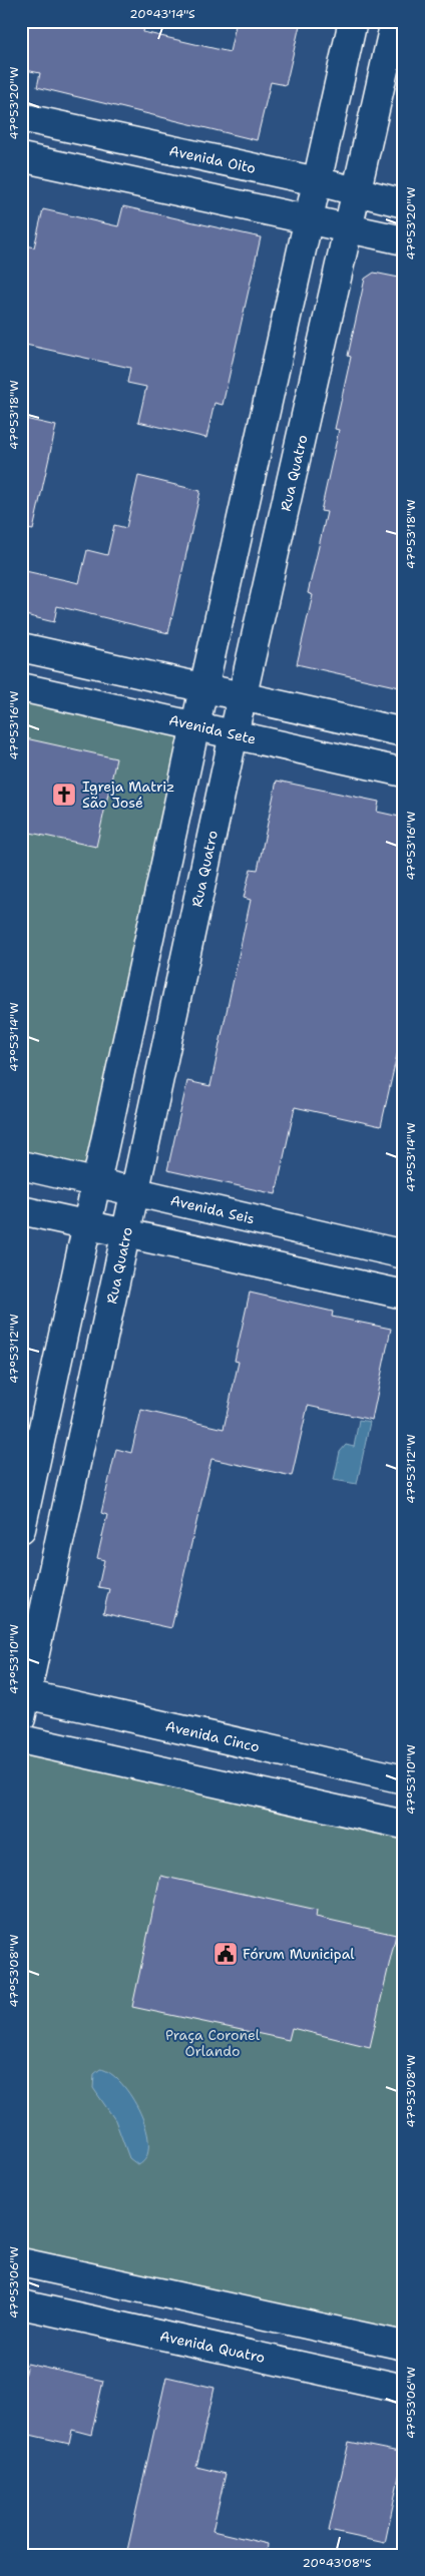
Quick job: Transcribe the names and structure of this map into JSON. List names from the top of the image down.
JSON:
{
  "streets": {
    "street": [
      "Avenida Oito",
      "Rua Quatro",
      "Avenida Sete",
      "Avenida Seis",
      "Avenida Cinco",
      "Avenida Quatro"
    ]
  },
  "crossings": [
    ["Avenida Oito", "Rua Quatro"],
    ["Rua Quatro", "Avenida Sete"],
    ["Rua Quatro", "Avenida Seis"],
    ["Rua Quatro", "Avenida Cinco"]
  ],
  "parks": ["Praça Coronel Orlando"],
  "places": {
    "church": ["Igreja Matriz São José"],
    "public building": ["Fórum Municipal"]
  },
  "coordinates": [
    "20°43'14\"S",
    "47°53'20\"W",
    "47°53'18\"W",
    "47°53'16\"W",
    "47°53'14\"W",
    "47°53'12\"W",
    "47°53'10\"W",
    "47°53'08\"W",
    "47°53'06\"W",
    "20°43'08\"S"
  ]
}
